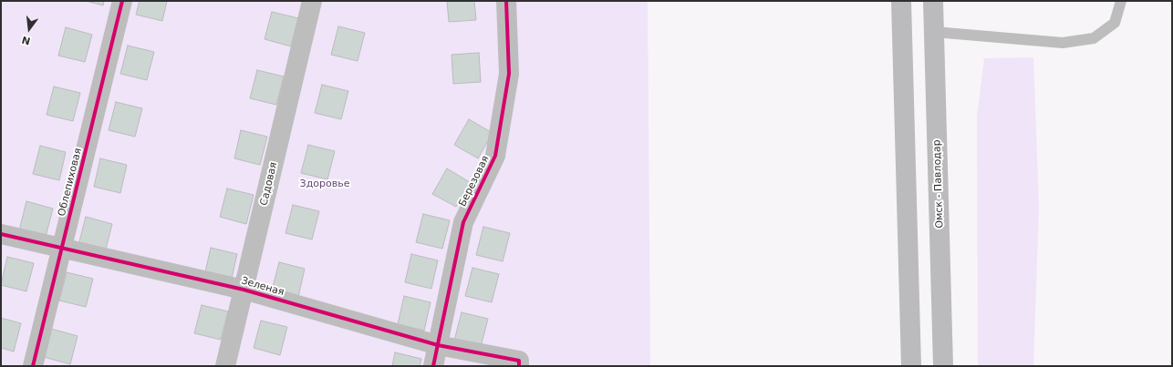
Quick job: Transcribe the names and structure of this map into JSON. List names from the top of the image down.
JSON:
{
  "streets": {
    "highway": ["Омск - Павлодар"],
    "street": [
      "Березовая",
      "Облепиховая",
      "Садовая",
      "Зеленая"
    ]
  },
  "crossings": [
    ["Березовая", "Зеленая"],
    ["Облепиховая", "Зеленая"],
    ["Садовая", "Зеленая"]
  ],
  "parks": ["Здоровье"],
  "north": "bottom"
}
